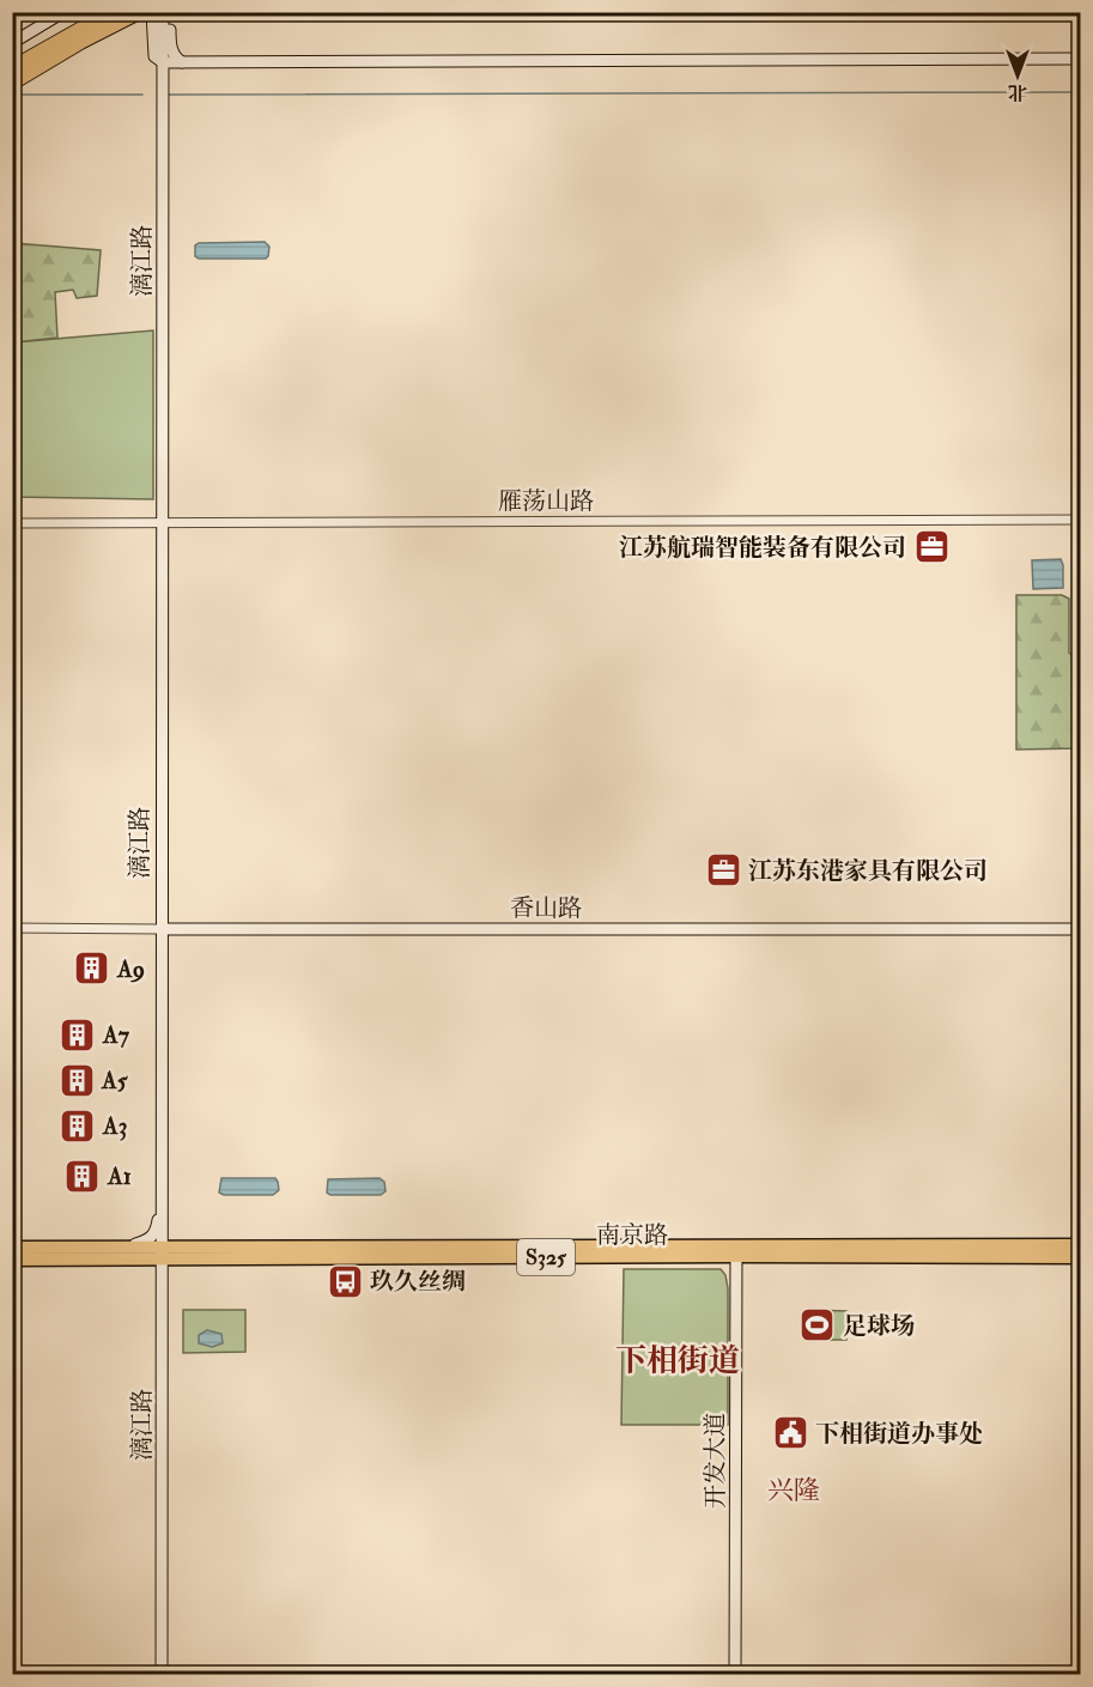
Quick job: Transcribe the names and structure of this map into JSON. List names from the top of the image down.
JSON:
{
  "streets": {
    "main road": ["南京路", "S325"],
    "street": [
      "漓江路",
      "雁荡山路",
      "香山路",
      "开发大道"
    ]
  },
  "crossings": [
    ["漓江路", "雁荡山路"],
    ["漓江路", "香山路"],
    ["漓江路", "南京路"],
    ["南京路", "开发大道"]
  ],
  "districts": ["下相街道", "兴隆"],
  "places": {
    "office": ["江苏航瑞智能装备有限公司", "江苏东港家具有限公司"],
    "building": [
      "A9",
      "A7",
      "A5",
      "A3",
      "A1"
    ],
    "bus stop": ["玖久丝绸"],
    "sports": ["足球场"],
    "public building": ["下相街道办事处"]
  },
  "north": "bottom"
}
